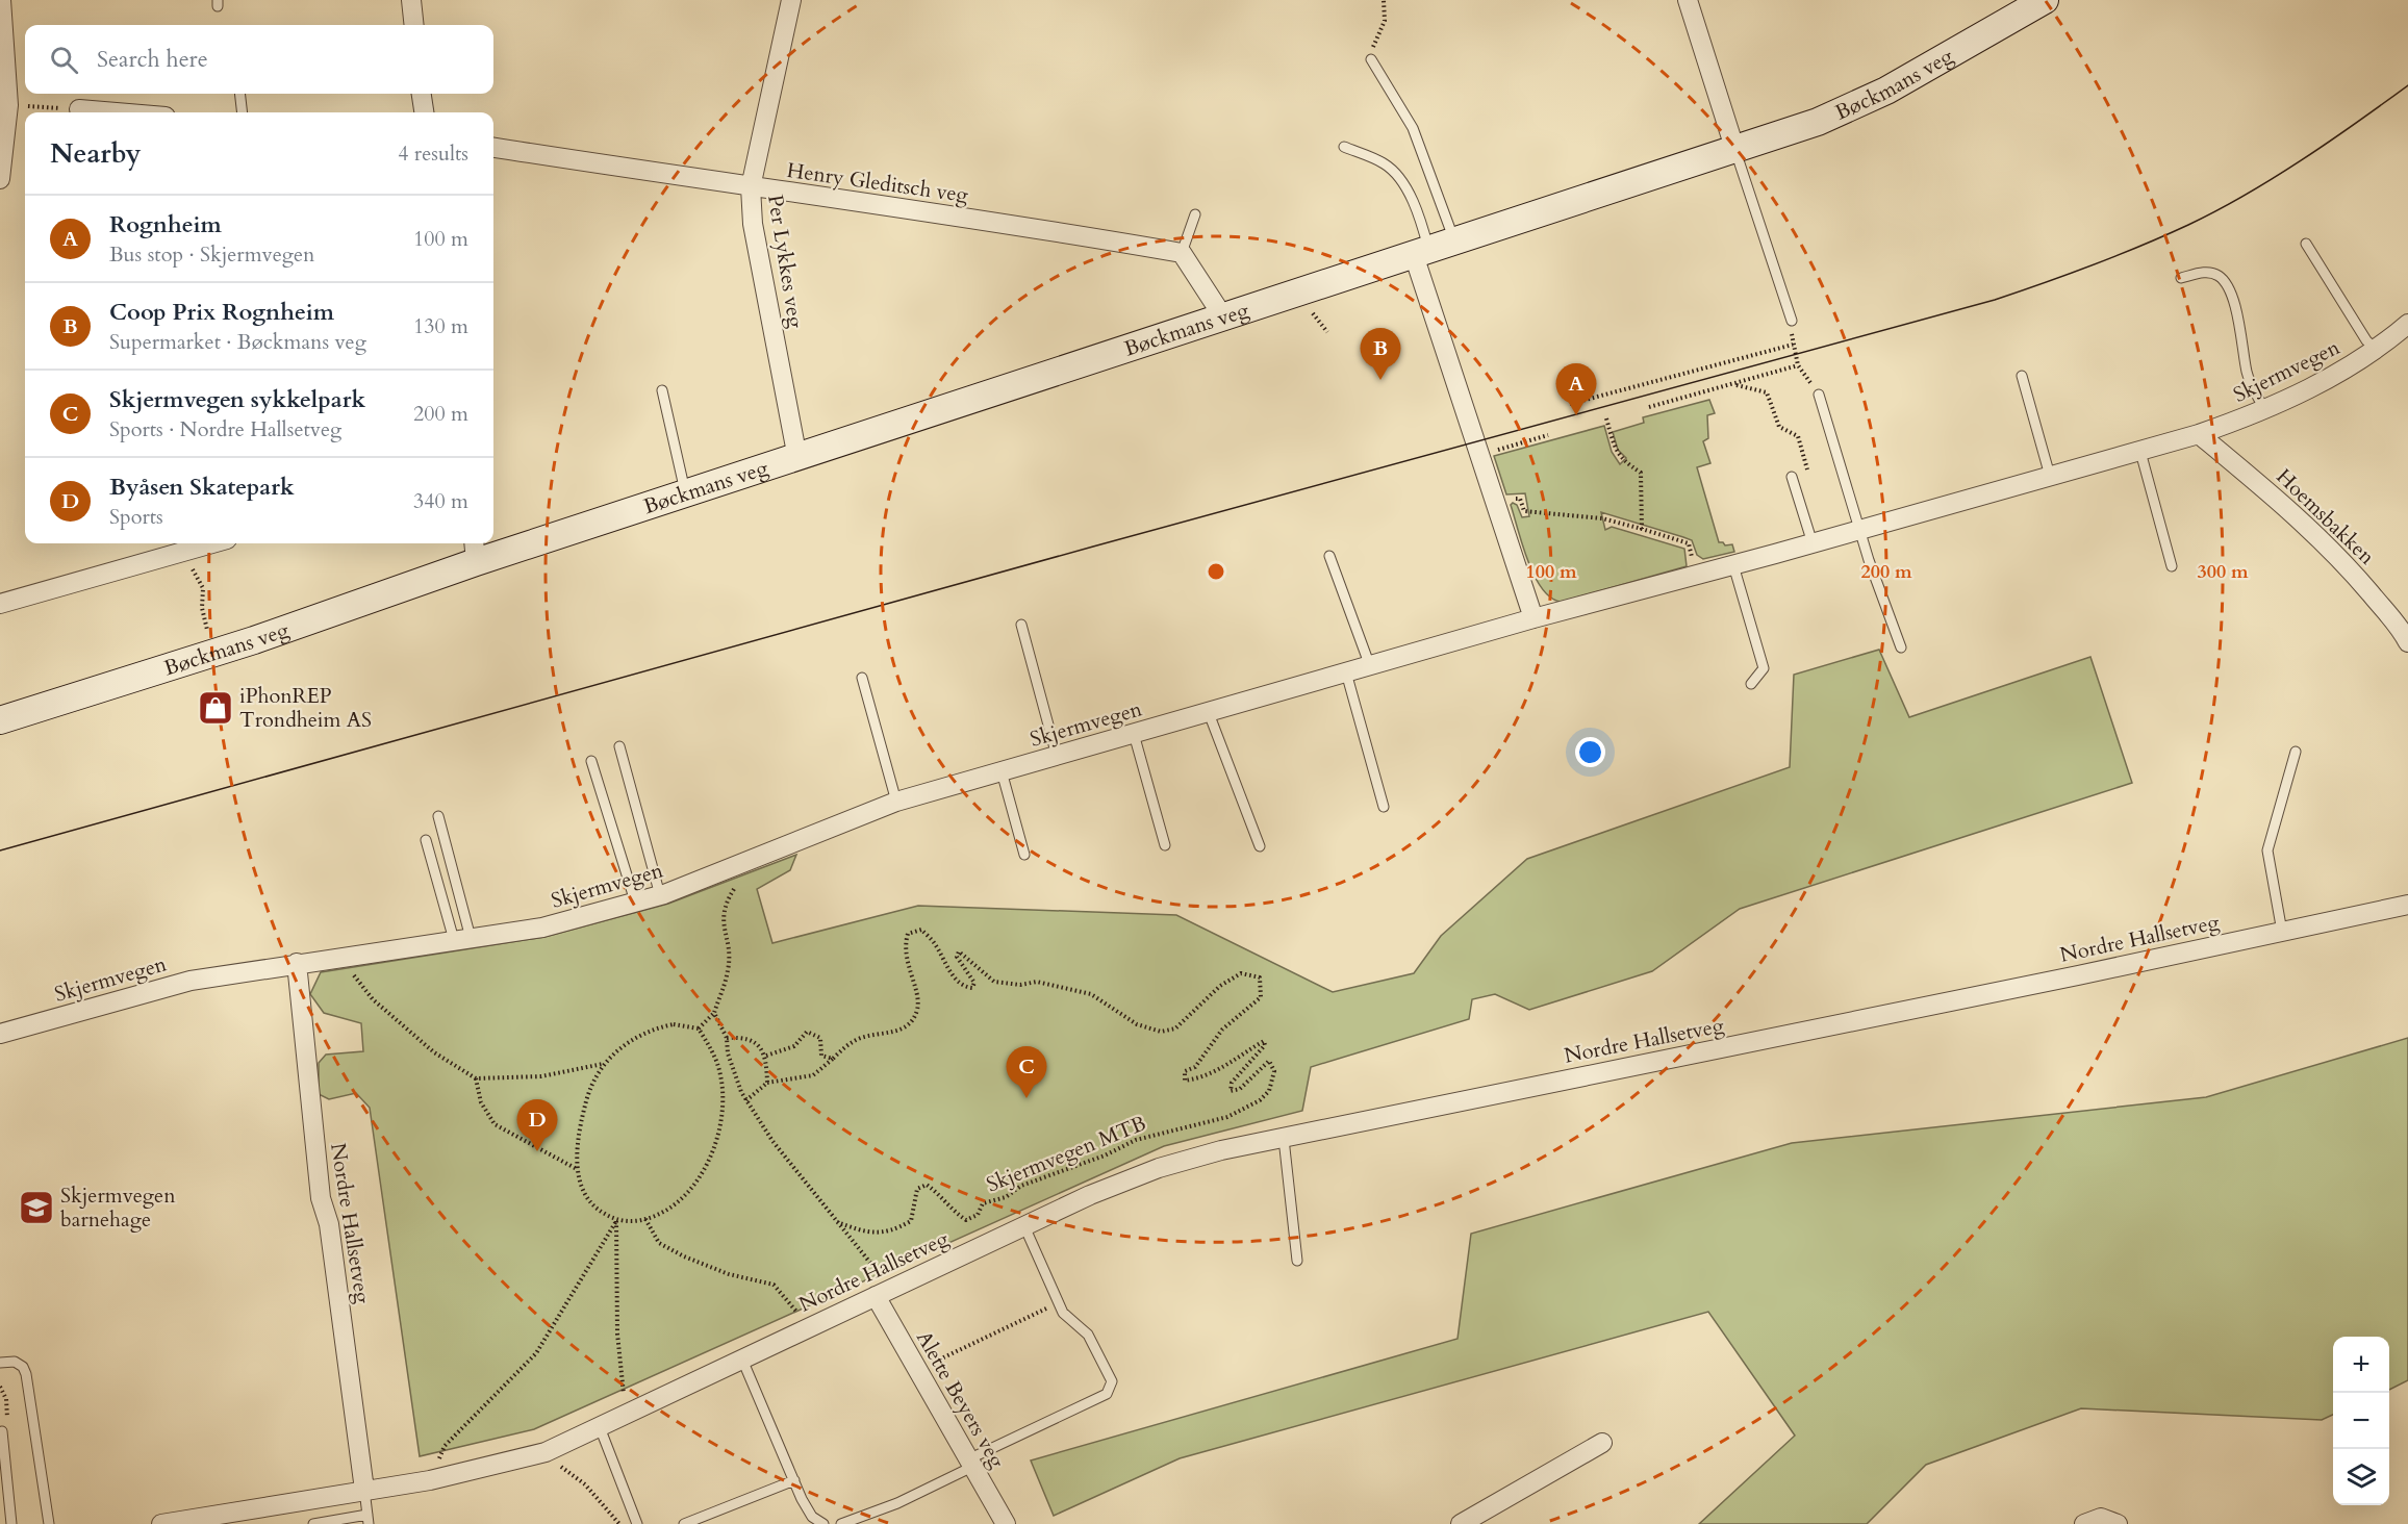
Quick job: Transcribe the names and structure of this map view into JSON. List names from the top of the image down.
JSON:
{
  "streets": {
    "main road": ["Bøckmans veg"],
    "street": [
      "Henry Gleditsch veg",
      "Per Lykkes veg",
      "Skjermvegen",
      "Hoemsbakken",
      "Nordre Hallsetveg",
      "Alette Beyers veg"
    ],
    "path": ["Skjermvegen MTB"]
  },
  "crossings": [
    ["Bøckmans veg", "Per Lykkes veg"],
    ["Henry Gleditsch veg", "Per Lykkes veg"],
    ["Skjermvegen", "Hoemsbakken"],
    ["Skjermvegen", "Nordre Hallsetveg"],
    ["Nordre Hallsetveg", "Alette Beyers veg"]
  ],
  "places": {
    "shop": ["iPhonREP Trondheim AS"],
    "school or university": ["Skjermvegen barnehage"]
  },
  "page": {
    "search": "Search here",
    "heading": ["Nearby", "4 results"],
    "list": [
      {
        "mark": "A",
        "name": "Rognheim",
        "note": "Bus stop · Skjermvegen",
        "value": "100 m"
      },
      {
        "mark": "B",
        "name": "Coop Prix Rognheim",
        "note": "Supermarket · Bøckmans veg",
        "value": "130 m"
      },
      {
        "mark": "C",
        "name": "Skjermvegen sykkelpark",
        "note": "Sports · Nordre Hallsetveg",
        "value": "200 m"
      },
      {
        "mark": "D",
        "name": "Byåsen Skatepark",
        "note": "Sports",
        "value": "340 m"
      }
    ],
    "pins": [
      "B",
      "A",
      "C",
      "D"
    ],
    "map_buttons": ["+", "−"]
  },
  "rings": ["100 m", "200 m", "300 m"]
}
